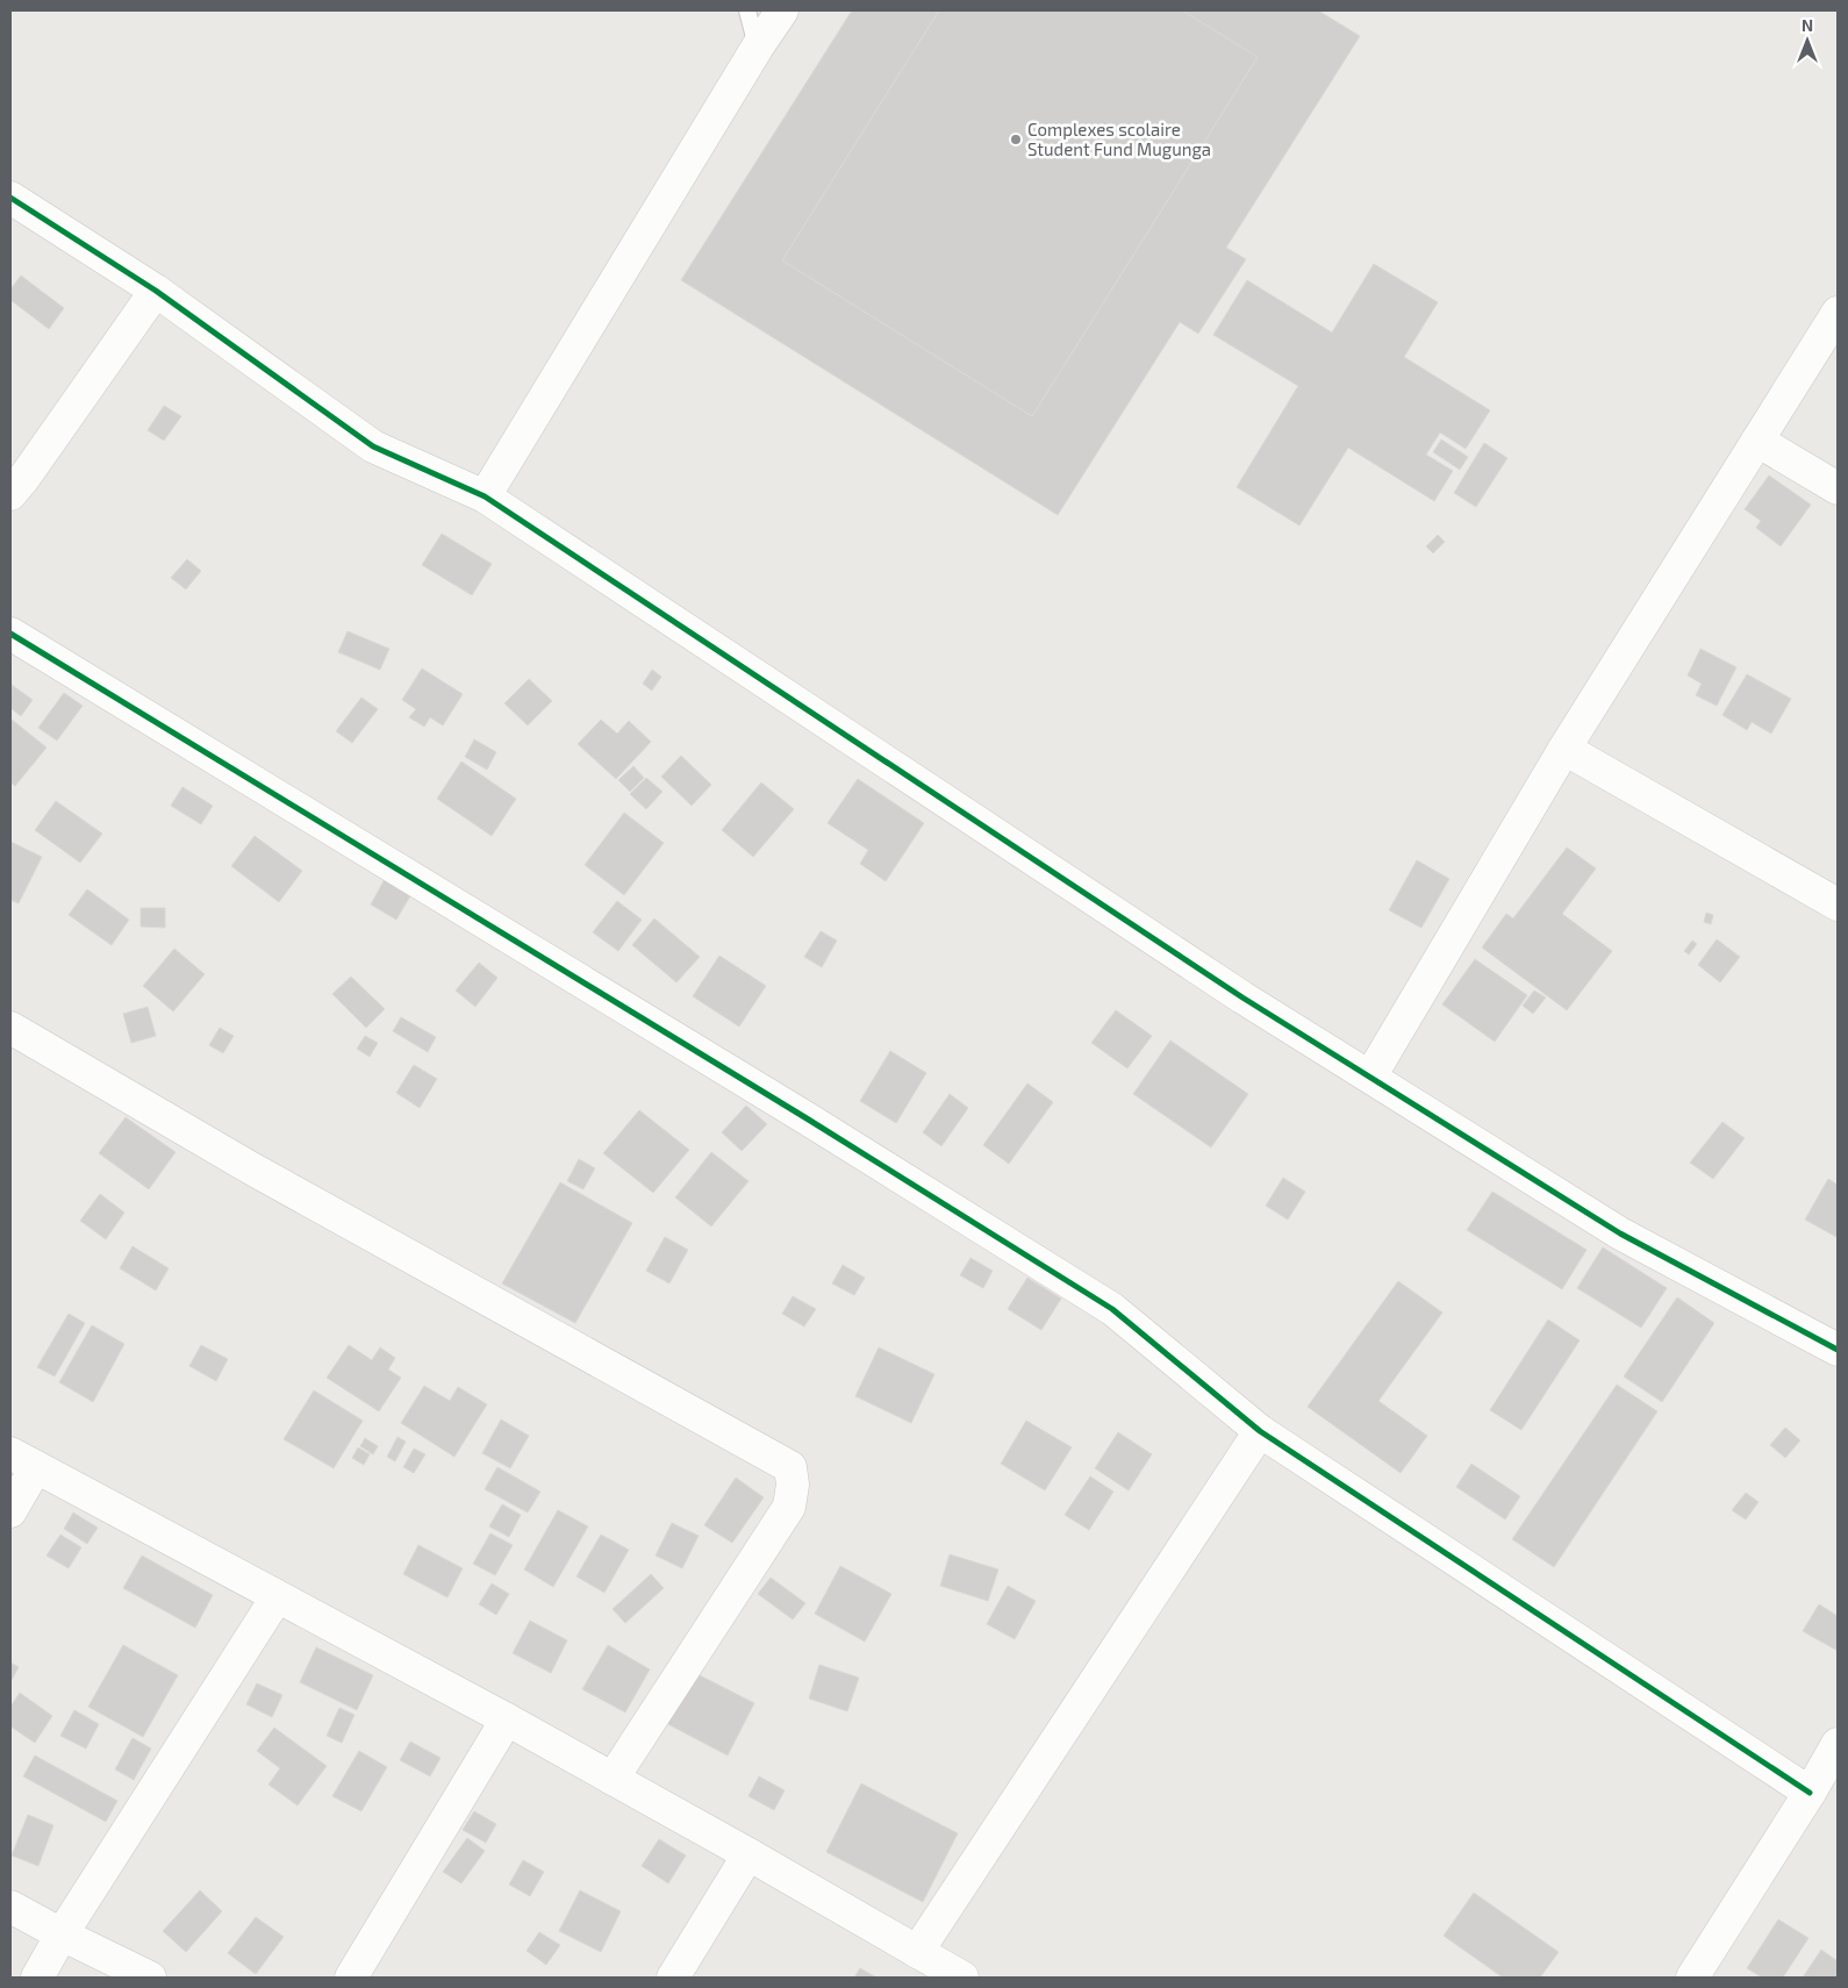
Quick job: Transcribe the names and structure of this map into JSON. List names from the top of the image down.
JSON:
{
  "places": ["Complexes scolaire Student Fund Mugunga"],
  "north": "top"
}
